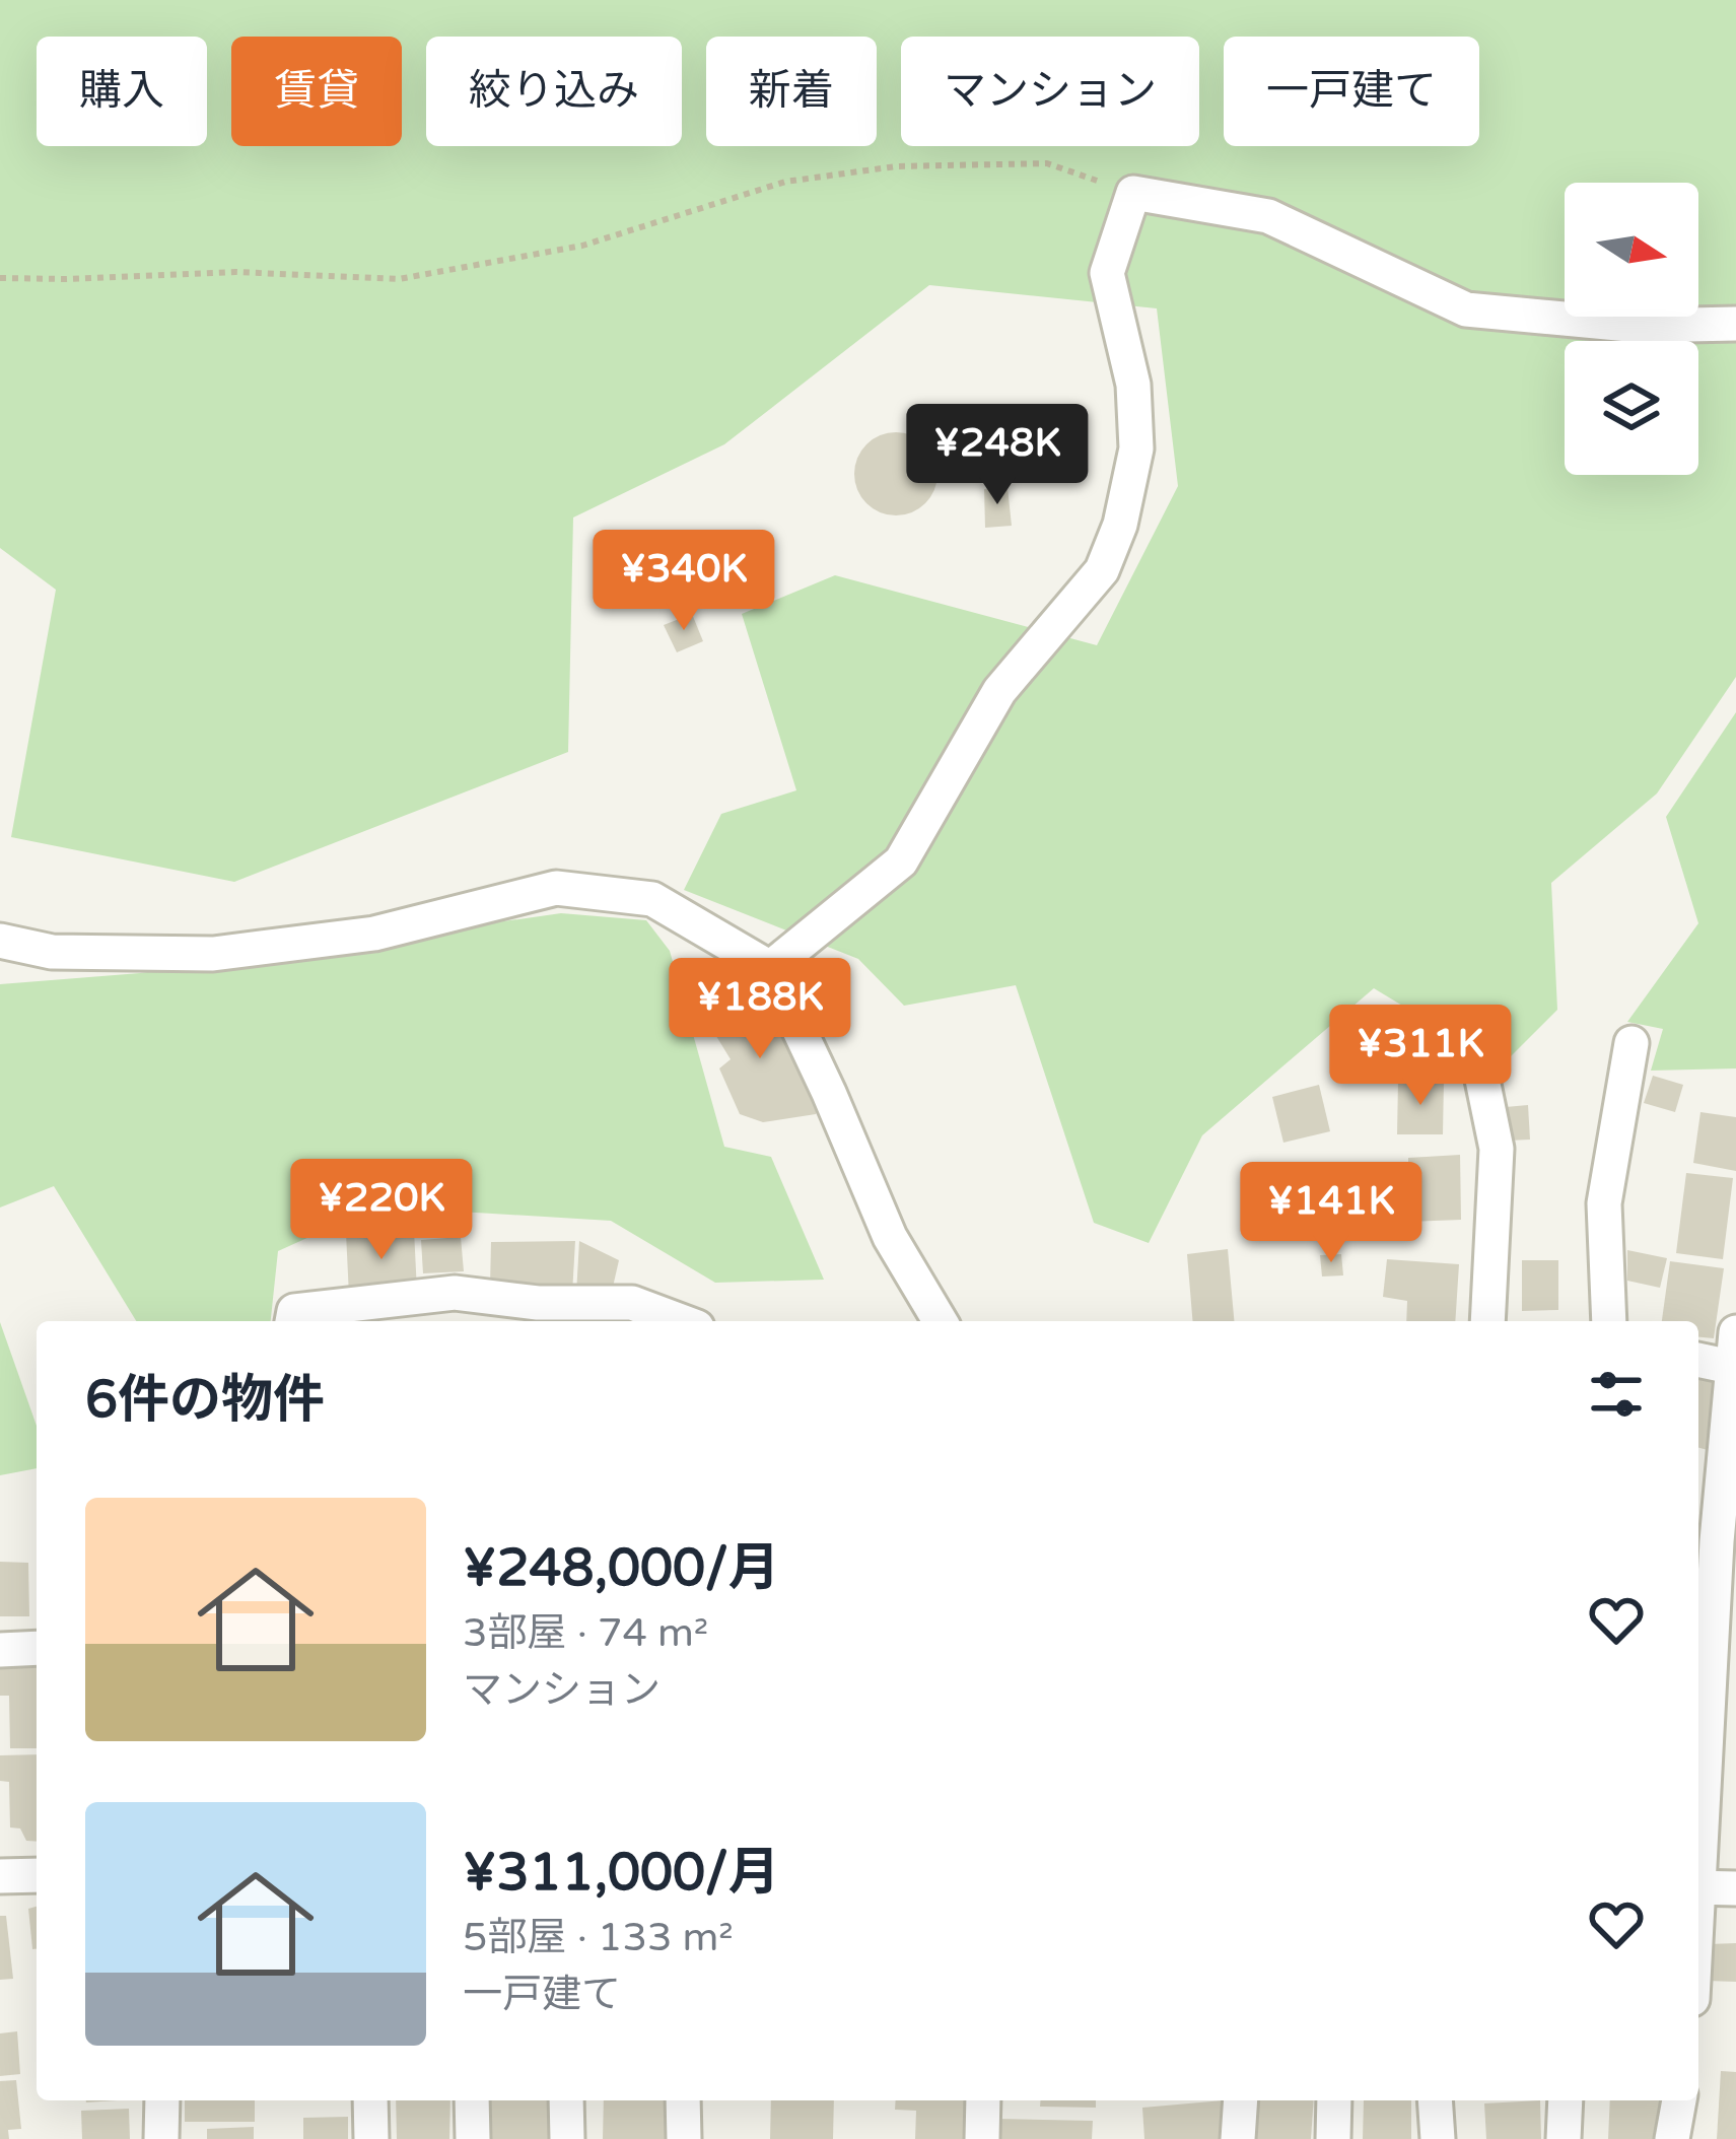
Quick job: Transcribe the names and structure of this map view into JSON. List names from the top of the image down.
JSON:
{
  "north": "right",
  "page": {
    "chip": [
      "購入",
      "賃貸",
      "絞り込み",
      "新着",
      "マンション",
      "一戸建て"
    ],
    "price": [
      "¥248K",
      "¥340K",
      "¥188K",
      "¥311K",
      "¥220K",
      "¥141K"
    ],
    "heading": "6件の物件",
    "list": [
      {
        "name": "¥248,000/月",
        "note": "3部屋 · 74 m² · マンション"
      },
      {
        "name": "¥311,000/月",
        "note": "5部屋 · 133 m² · 一戸建て"
      }
    ]
  }
}
